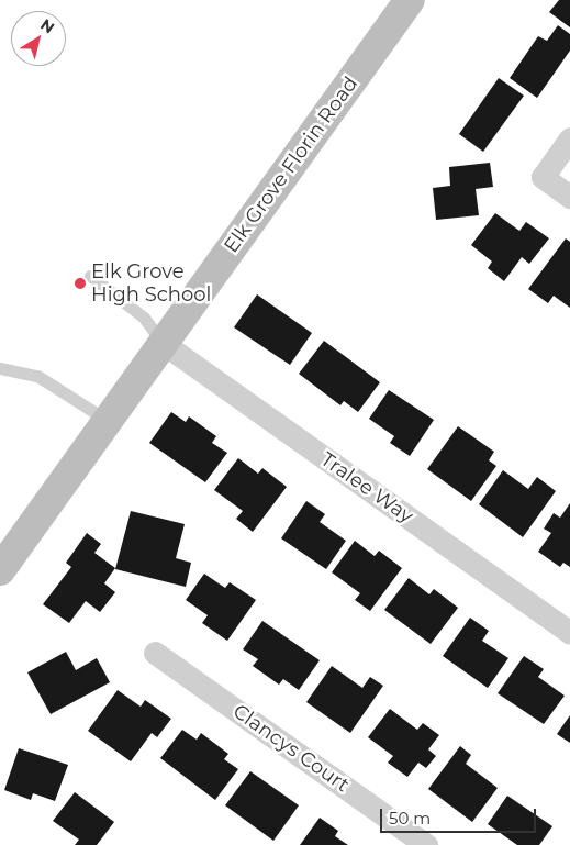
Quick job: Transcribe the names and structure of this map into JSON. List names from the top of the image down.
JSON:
{
  "streets": {
    "main road": ["Elk Grove Florin Road"],
    "street": ["Tralee Way", "Clancys Court"]
  },
  "crossings": [
    ["Elk Grove Florin Road", "Tralee Way"]
  ],
  "places": ["Elk Grove High School"],
  "scale_bar": "50 m",
  "north": "top right"
}
